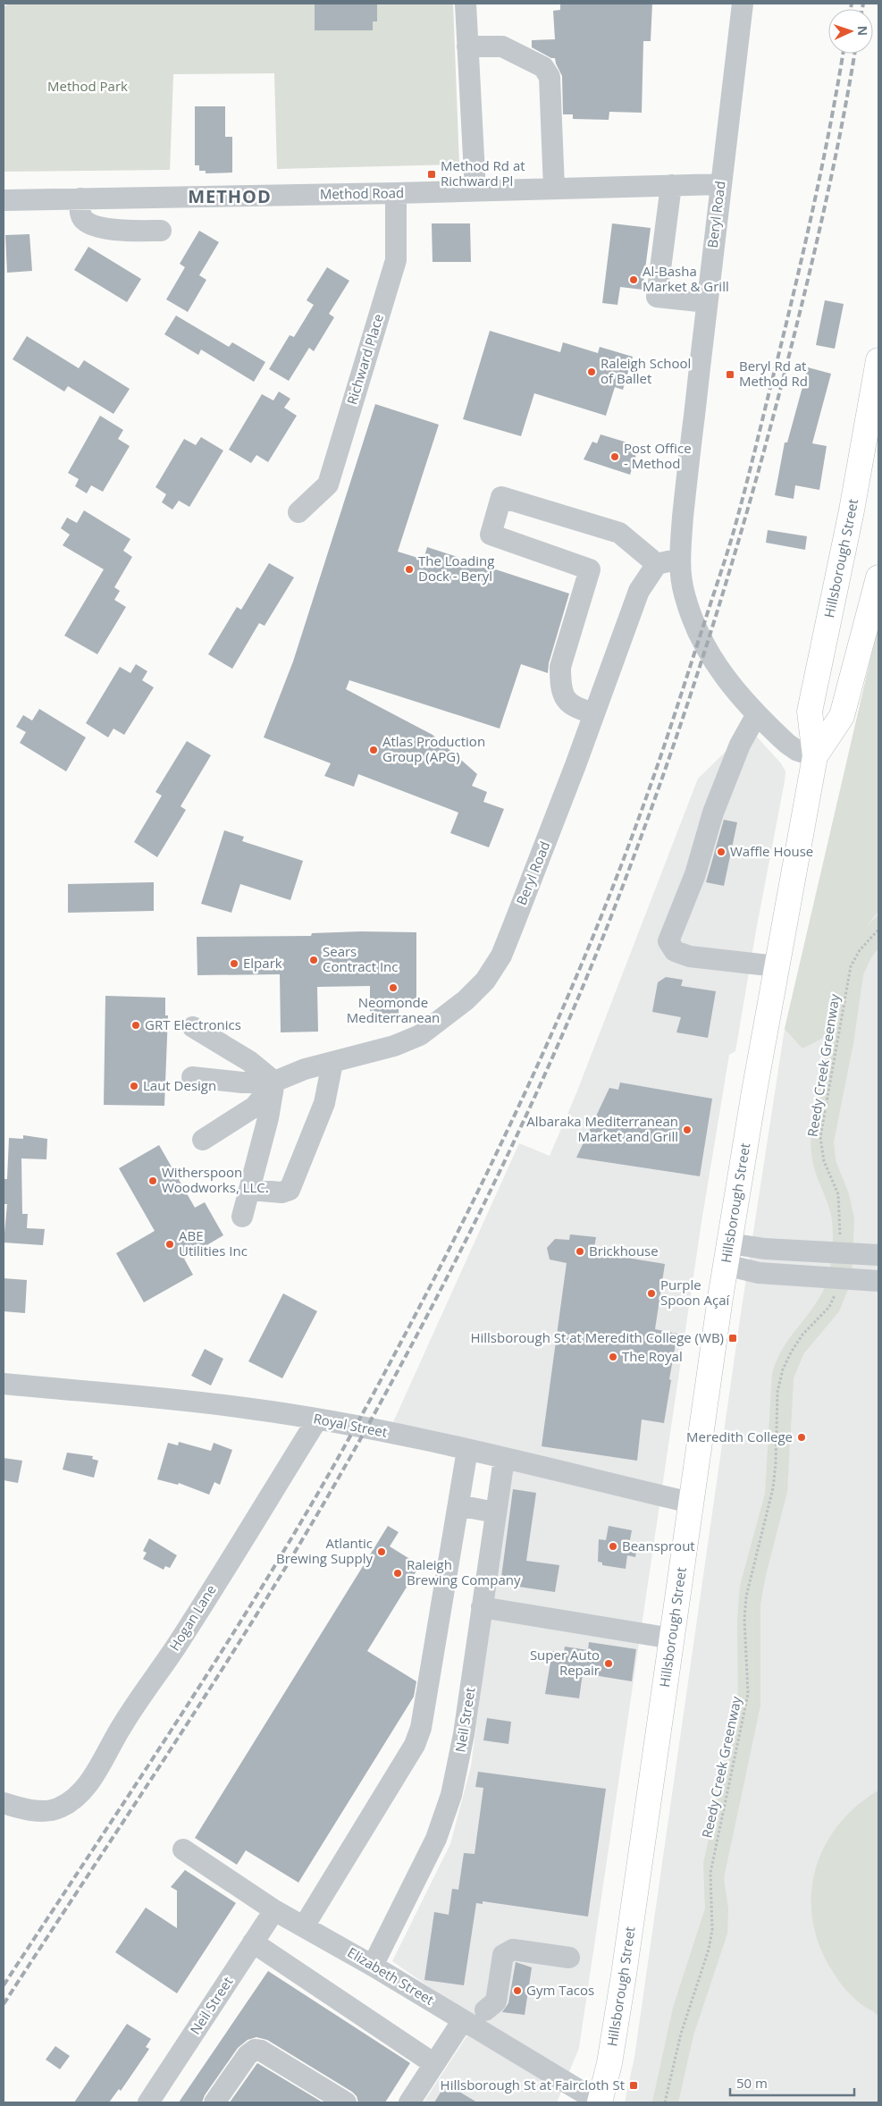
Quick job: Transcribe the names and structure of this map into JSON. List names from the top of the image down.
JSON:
{
  "streets": {
    "main road": ["Hillsborough Street"],
    "street": [
      "Method Road",
      "Beryl Road",
      "Richward Place",
      "Royal Street",
      "Hogan Lane",
      "Neil Street",
      "Elizabeth Street"
    ],
    "path": ["Reedy Creek Greenway"]
  },
  "crossings": [
    ["Method Road", "Beryl Road"],
    ["Method Road", "Richward Place"],
    ["Beryl Road", "Hillsborough Street"],
    ["Hillsborough Street", "Royal Street"],
    ["Hillsborough Street", "Elizabeth Street"],
    ["Royal Street", "Hogan Lane"],
    ["Royal Street", "Neil Street"],
    ["Neil Street", "Elizabeth Street"]
  ],
  "districts": ["METHOD"],
  "parks": ["Method Park"],
  "places": {
    "transit": [
      "Method Rd at Richward Pl",
      "Beryl Rd at Method Rd",
      "Hillsborough St at Meredith College (WB)",
      "Hillsborough St at Faircloth St"
    ],
    "other": [
      "Al-Basha Market & Grill",
      "Raleigh School of Ballet",
      "Post Office - Method",
      "The Loading Dock - Beryl",
      "Atlas Production Group (APG)",
      "Waffle House",
      "Sears Contract Inc",
      "Elpark",
      "Neomonde Mediterranean",
      "GRT Electronics",
      "Laut Design",
      "Albaraka Mediterranean Market and Grill",
      "Witherspoon Woodworks, LLC.",
      "ABE Utilities Inc",
      "Brickhouse",
      "Purple Spoon Açaí",
      "The Royal",
      "Meredith College",
      "Beansprout",
      "Atlantic Brewing Supply",
      "Raleigh Brewing Company",
      "Super Auto Repair",
      "Gym Tacos"
    ]
  },
  "scale_bar": "50 m",
  "north": "right"
}
